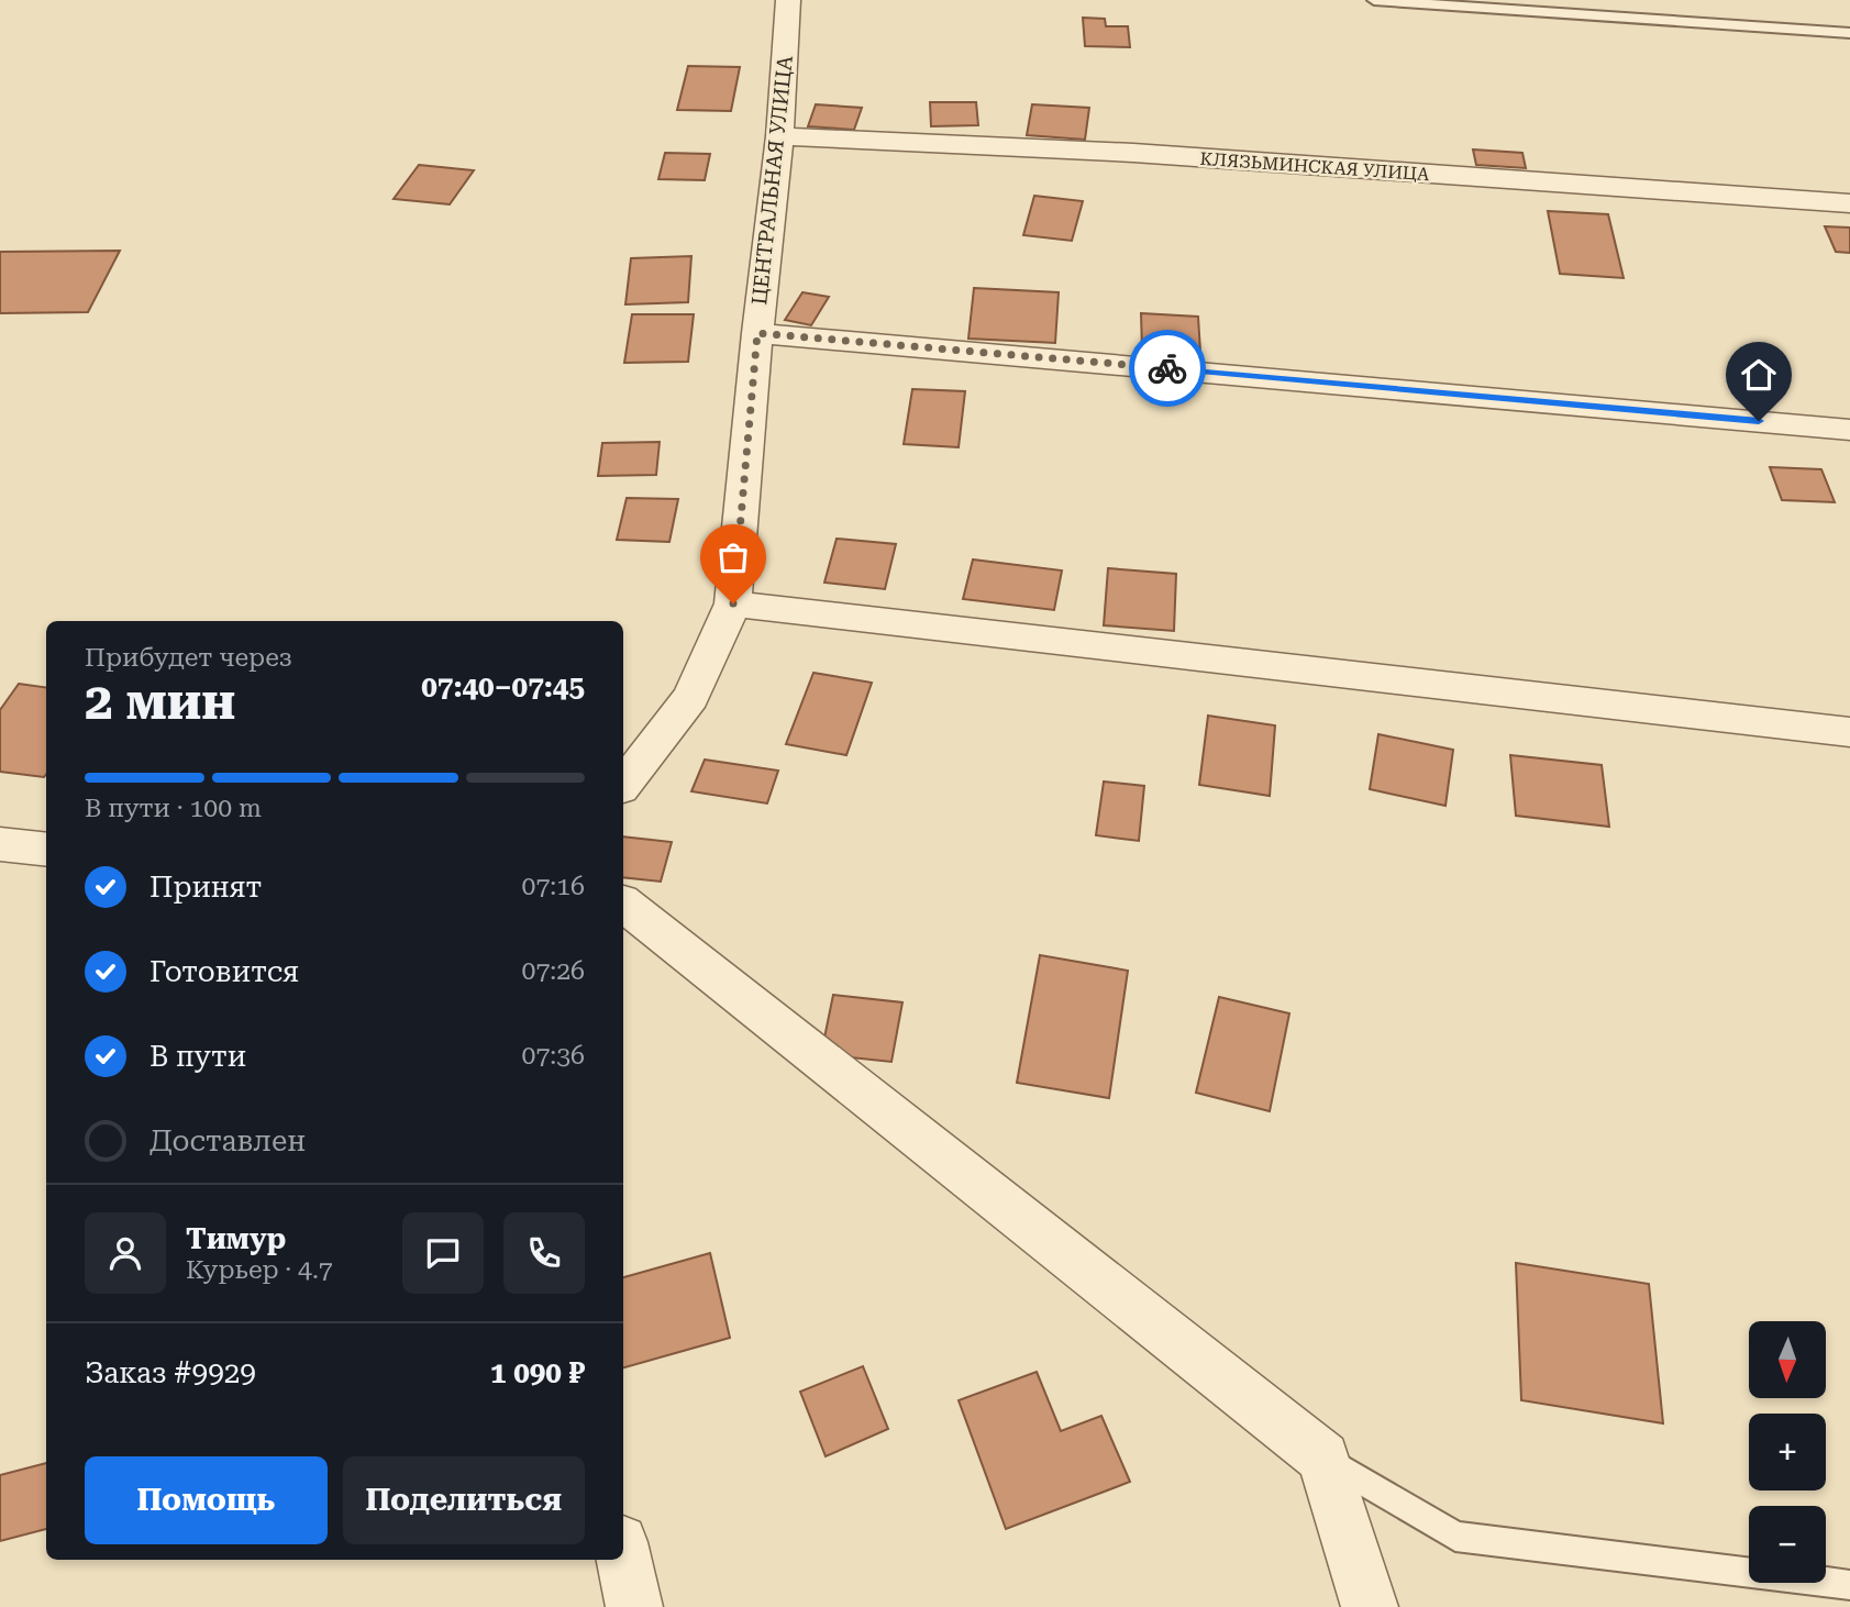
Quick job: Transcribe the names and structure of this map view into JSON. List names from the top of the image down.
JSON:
{
  "streets": {
    "street": ["КЛЯЗЬМИНСКАЯ УЛИЦА", "ЦЕНТРАЛЬНАЯ УЛИЦА"]
  },
  "crossings": [
    ["КЛЯЗЬМИНСКАЯ УЛИЦА", "ЦЕНТРАЛЬНАЯ УЛИЦА"]
  ],
  "north": "bottom",
  "page": {
    "heading": ["2 мин", "Прибудет через", "07:40–07:45"],
    "panel": [
      "Тимур",
      "Курьер · 4.7",
      "Заказ #9929",
      "1 090 ₽"
    ],
    "bar": "В пути · 100 m",
    "list": [
      ["Принят", "07:16"],
      ["Готовится", "07:26"],
      ["В пути", "07:36"],
      "Доставлен"
    ],
    "map_buttons": ["+", "−"],
    "buttons": ["Помощь", "Поделиться"]
  }
}
